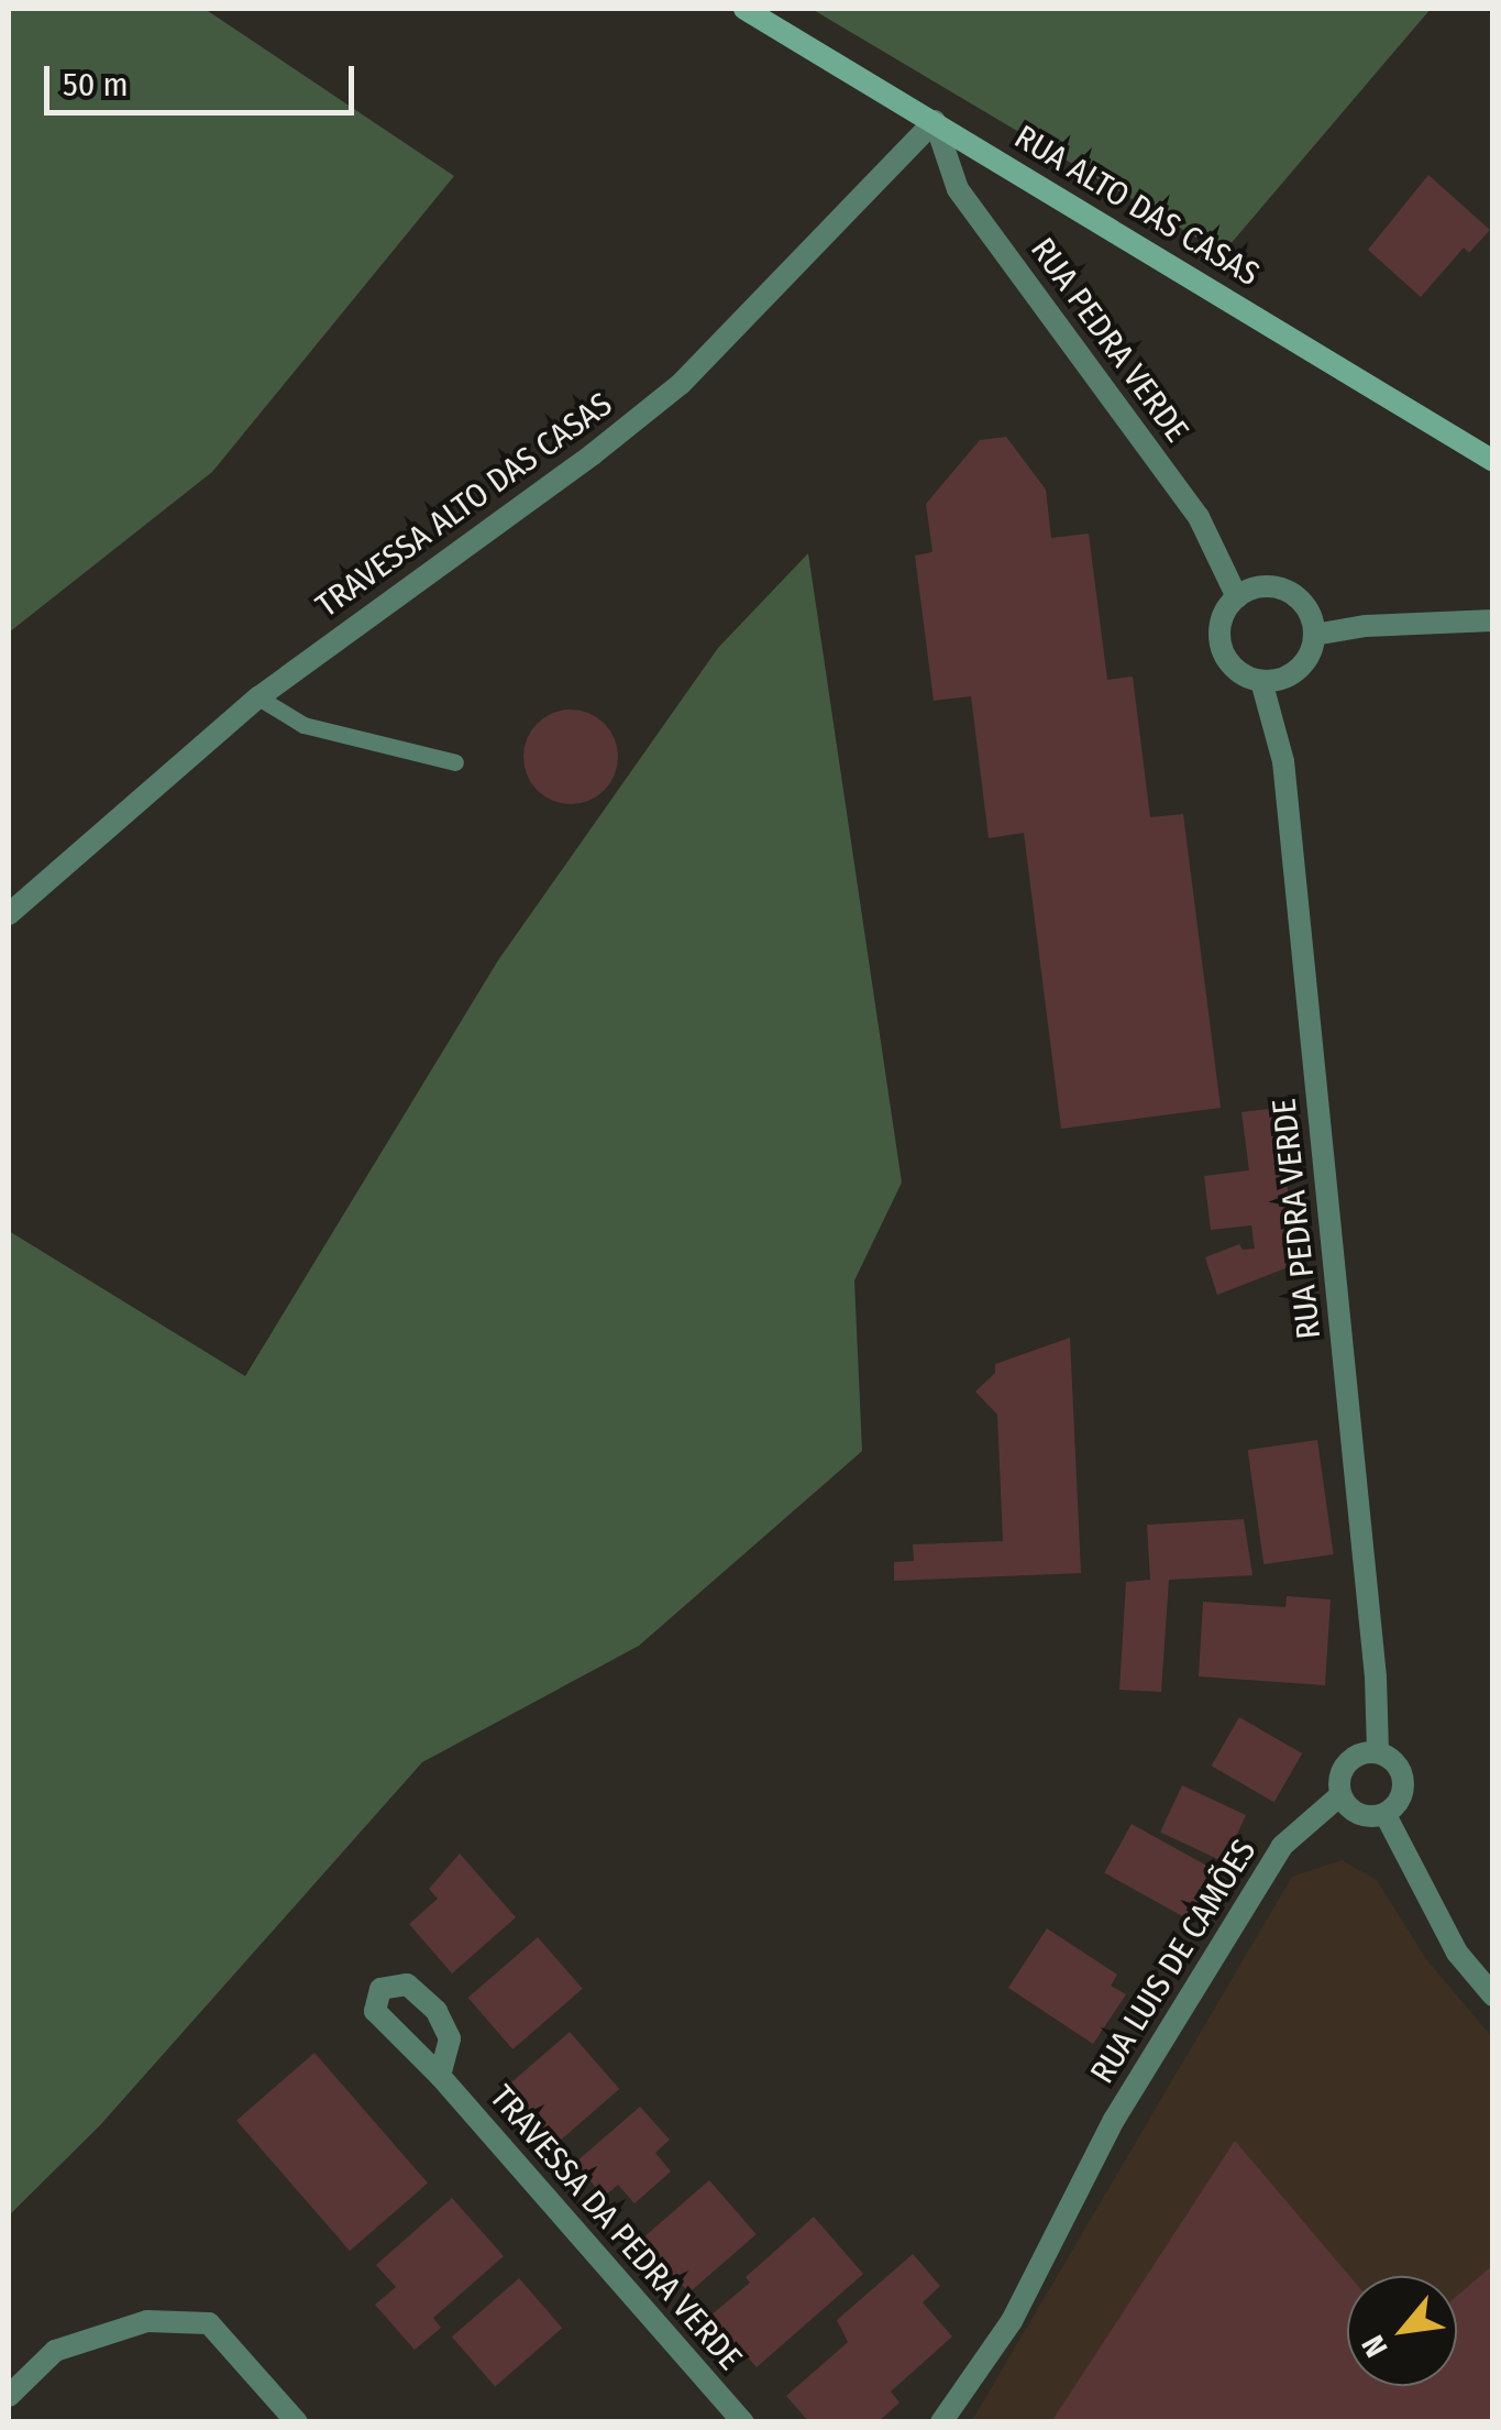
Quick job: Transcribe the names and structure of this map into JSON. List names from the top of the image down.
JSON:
{
  "streets": {
    "main road": ["RUA ALTO DAS CASAS"],
    "street": [
      "RUA PEDRA VERDE",
      "TRAVESSA ALTO DAS CASAS",
      "RUA LUIS DE CAMÕES",
      "TRAVESSA DA PEDRA VERDE"
    ]
  },
  "crossings": [
    ["RUA ALTO DAS CASAS", "RUA PEDRA VERDE"],
    ["RUA ALTO DAS CASAS", "TRAVESSA ALTO DAS CASAS"],
    ["RUA PEDRA VERDE", "TRAVESSA ALTO DAS CASAS"],
    ["RUA PEDRA VERDE", "RUA LUIS DE CAMÕES"]
  ],
  "scale_bar": "50 m",
  "north": "bottom left"
}
